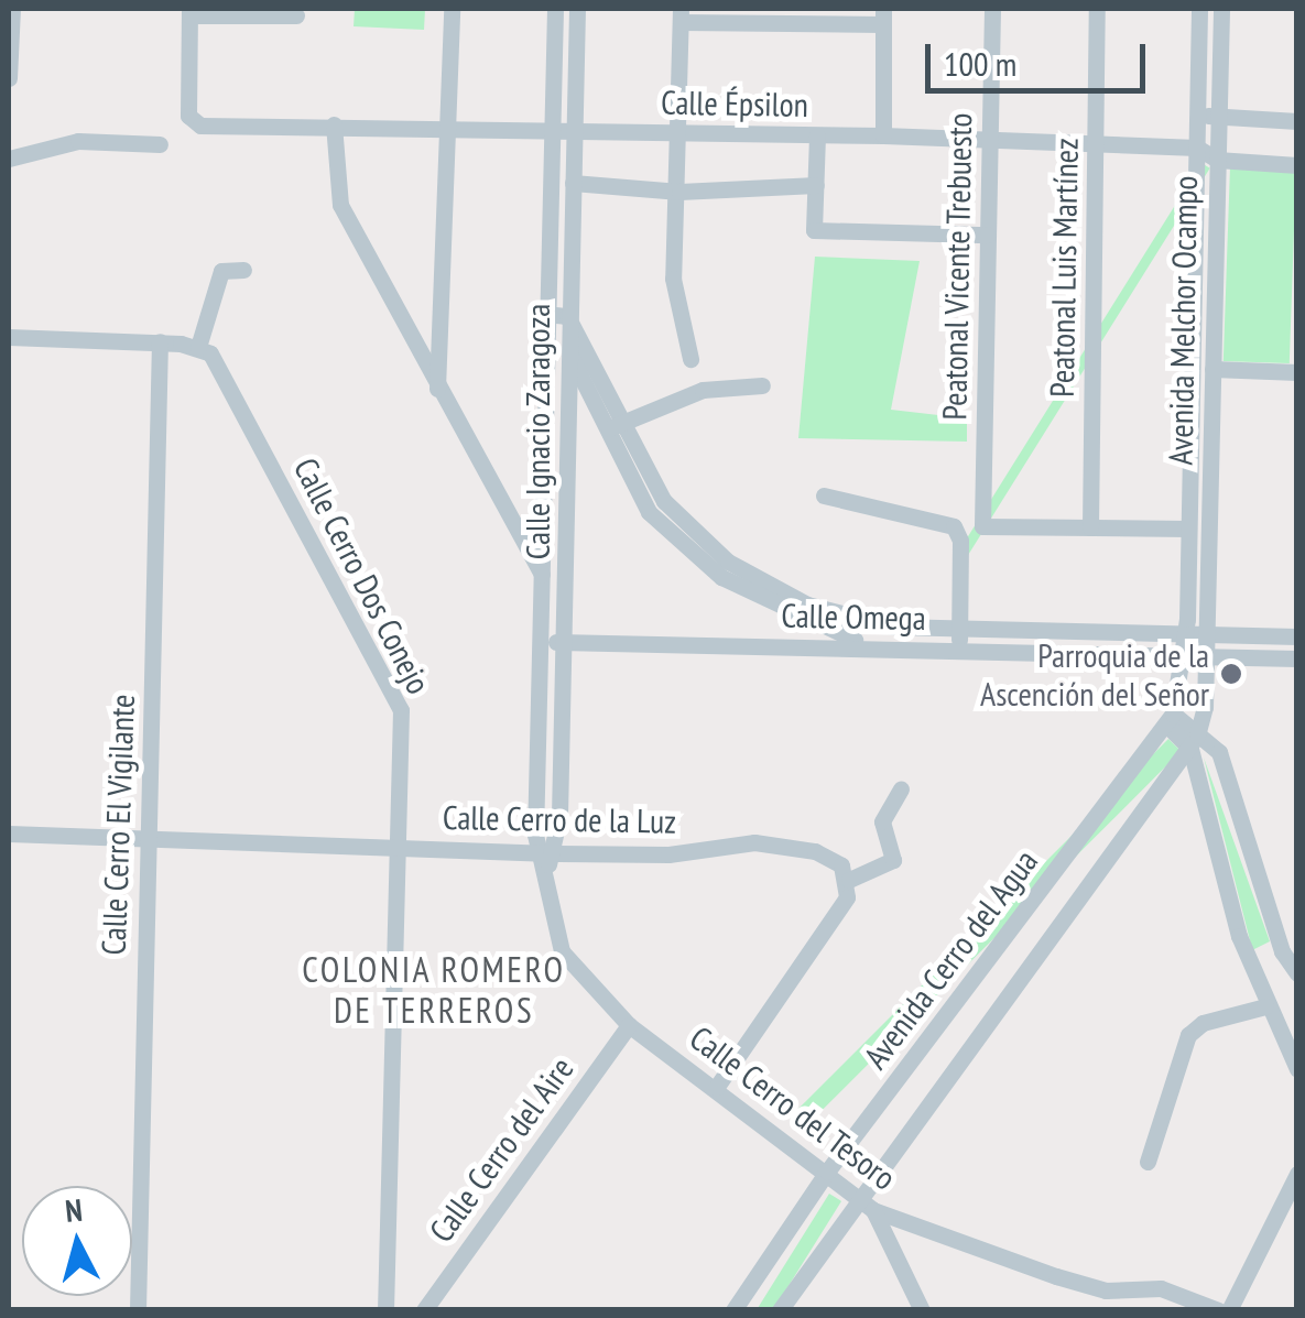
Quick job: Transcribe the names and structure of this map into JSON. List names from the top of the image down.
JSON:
{
  "streets": {
    "street": [
      "Calle Épsilon",
      "Peatonal Vicente Trebuesto",
      "Peatonal Luis Martínez",
      "Avenida Melchor Ocampo",
      "Calle Ignacio Zaragoza",
      "Calle Cerro Dos Conejo",
      "Calle Omega",
      "Calle Cerro de la Luz",
      "Calle Cerro El Vigilante",
      "Avenida Cerro del Agua",
      "Calle Cerro del Tesoro",
      "Calle Cerro del Aire"
    ]
  },
  "crossings": [
    ["Calle Épsilon", "Peatonal Vicente Trebuesto"],
    ["Calle Épsilon", "Peatonal Luis Martínez"],
    ["Calle Épsilon", "Avenida Melchor Ocampo"],
    ["Calle Épsilon", "Calle Ignacio Zaragoza"],
    ["Peatonal Vicente Trebuesto", "Peatonal Luis Martínez"],
    ["Avenida Melchor Ocampo", "Calle Omega"],
    ["Avenida Melchor Ocampo", "Avenida Cerro del Agua"],
    ["Calle Ignacio Zaragoza", "Calle Omega"],
    ["Calle Ignacio Zaragoza", "Calle Cerro de la Luz"],
    ["Calle Ignacio Zaragoza", "Calle Cerro del Tesoro"],
    ["Calle Cerro Dos Conejo", "Calle Cerro de la Luz"],
    ["Calle Omega", "Avenida Cerro del Agua"],
    ["Calle Cerro de la Luz", "Calle Cerro El Vigilante"],
    ["Calle Cerro de la Luz", "Calle Cerro del Tesoro"],
    ["Avenida Cerro del Agua", "Calle Cerro del Tesoro"],
    ["Calle Cerro del Tesoro", "Calle Cerro del Aire"]
  ],
  "districts": ["COLONIA ROMERO DE TERREROS"],
  "places": ["Parroquia de la Ascención del Señor"],
  "scale_bar": "100 m",
  "north": "top"
}
